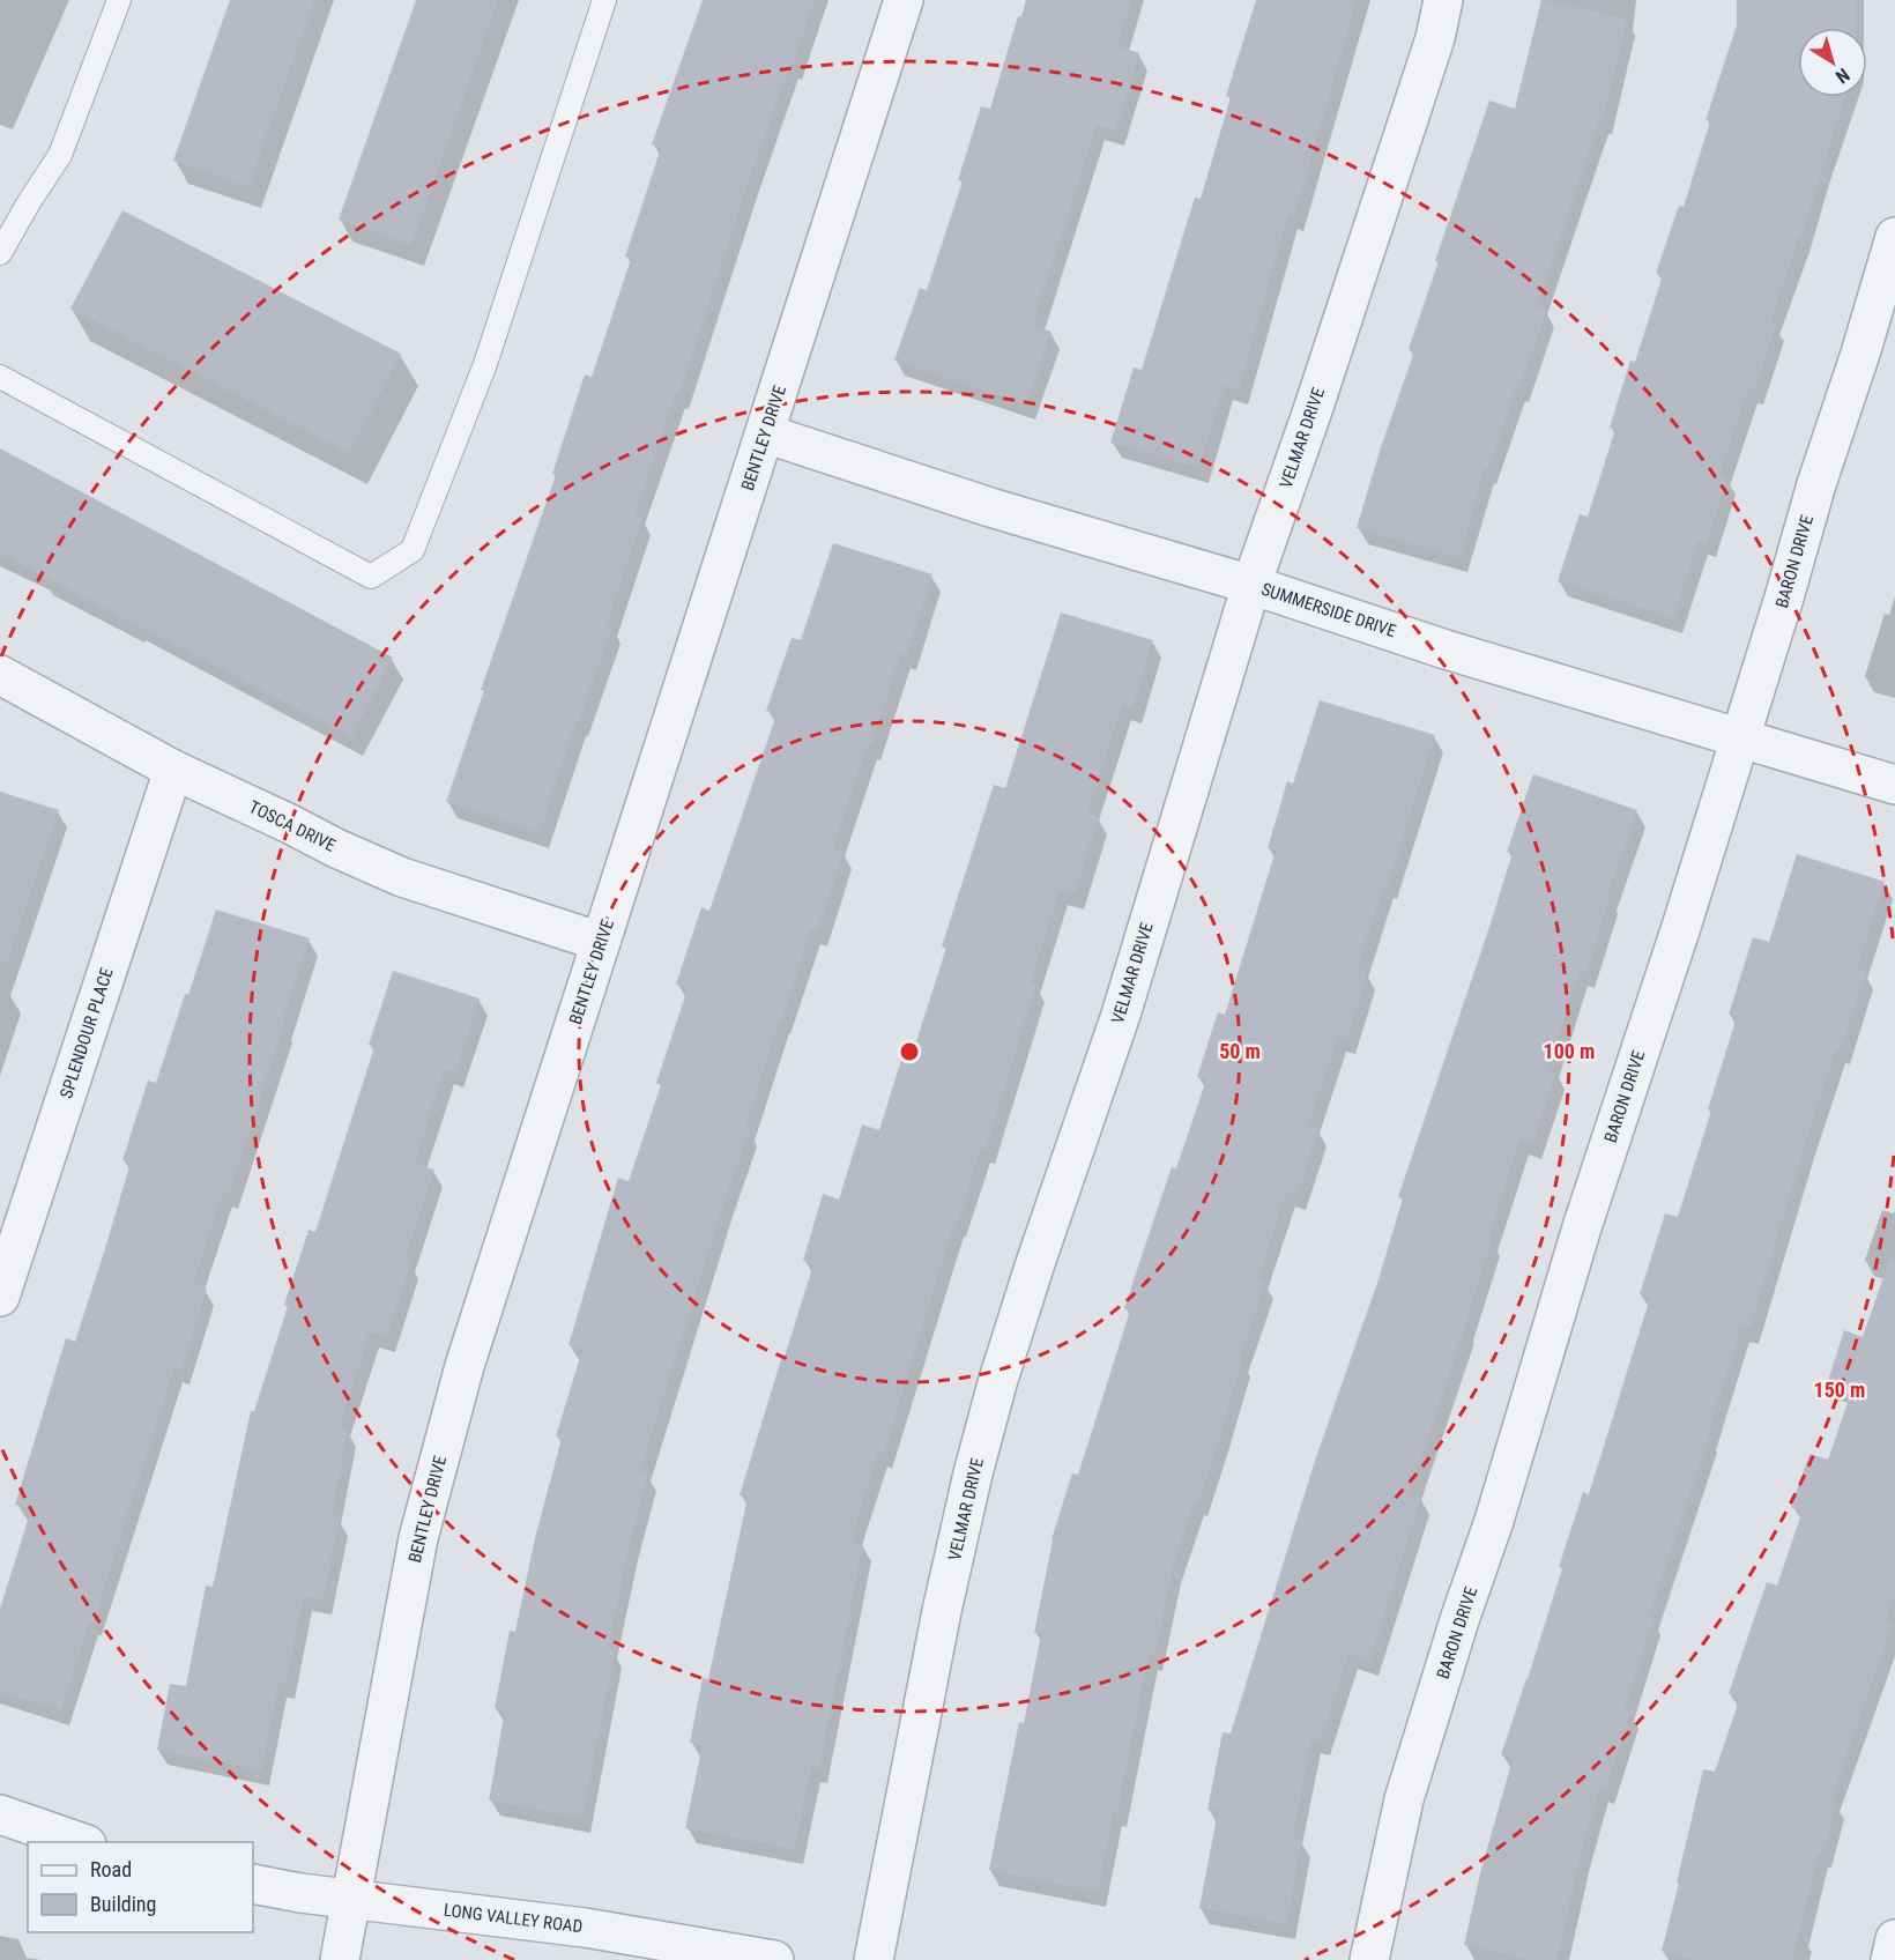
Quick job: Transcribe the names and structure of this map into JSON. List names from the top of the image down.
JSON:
{
  "streets": {
    "street": [
      "BENTLEY DRIVE",
      "VELMAR DRIVE",
      "BARON DRIVE",
      "SUMMERSIDE DRIVE",
      "TOSCA DRIVE",
      "SPLENDOUR PLACE",
      "LONG VALLEY ROAD"
    ]
  },
  "crossings": [
    ["BENTLEY DRIVE", "SUMMERSIDE DRIVE"],
    ["BENTLEY DRIVE", "TOSCA DRIVE"],
    ["BENTLEY DRIVE", "LONG VALLEY ROAD"],
    ["VELMAR DRIVE", "SUMMERSIDE DRIVE"],
    ["BARON DRIVE", "SUMMERSIDE DRIVE"],
    ["TOSCA DRIVE", "SPLENDOUR PLACE"]
  ],
  "legend": ["Road", "Building"],
  "north": "bottom right",
  "rings": ["50 m", "100 m", "150 m"]
}
